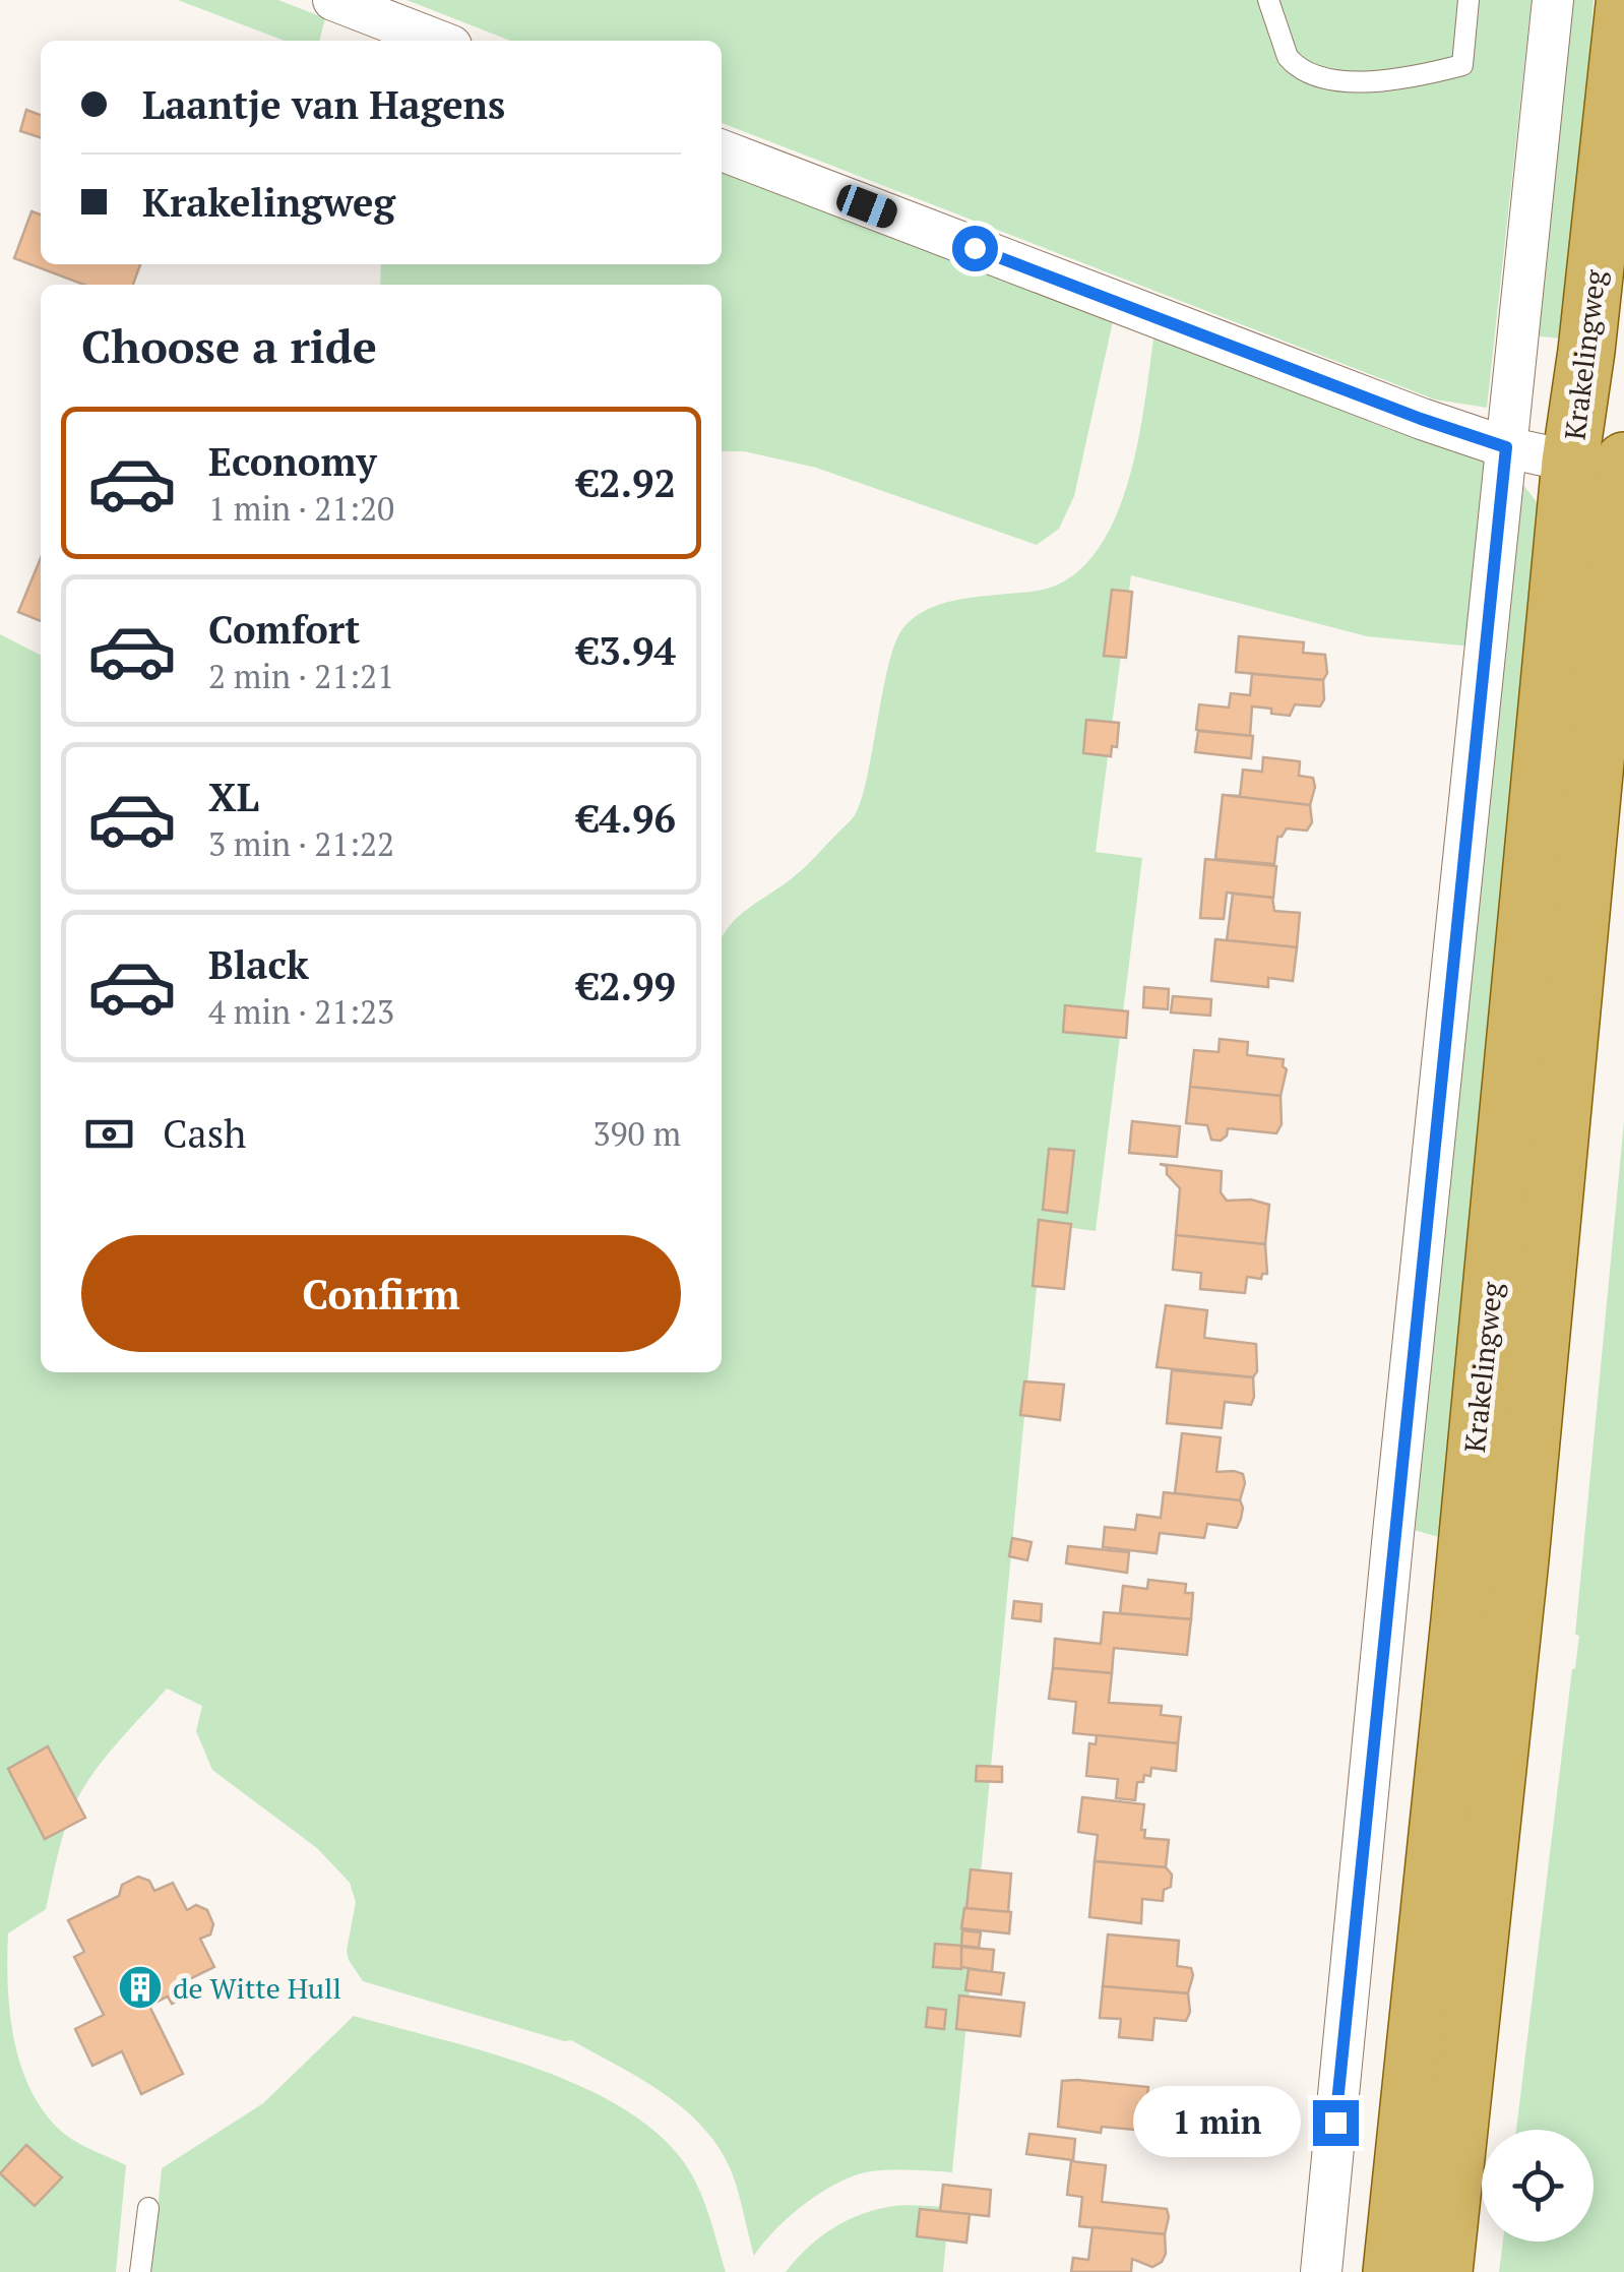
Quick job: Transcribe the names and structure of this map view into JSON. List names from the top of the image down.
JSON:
{
  "streets": {
    "main road": ["Krakelingweg"]
  },
  "places": {
    "building": ["de Witte Hull"]
  },
  "page": {
    "banner": ["Laantje van Hagens", "Krakelingweg"],
    "heading": "Choose a ride",
    "list": [
      {
        "name": "Economy",
        "note": "1 min · 21:20",
        "value": "€2.92"
      },
      {
        "name": "Comfort",
        "note": "2 min · 21:21",
        "value": "€3.94"
      },
      {
        "name": "XL",
        "note": "3 min · 21:22",
        "value": "€4.96"
      },
      {
        "name": "Black",
        "note": "4 min · 21:23",
        "value": "€2.99"
      }
    ],
    "pay": ["Cash", "390 m"],
    "buttons": "Confirm",
    "bubble": "1 min"
  }
}
